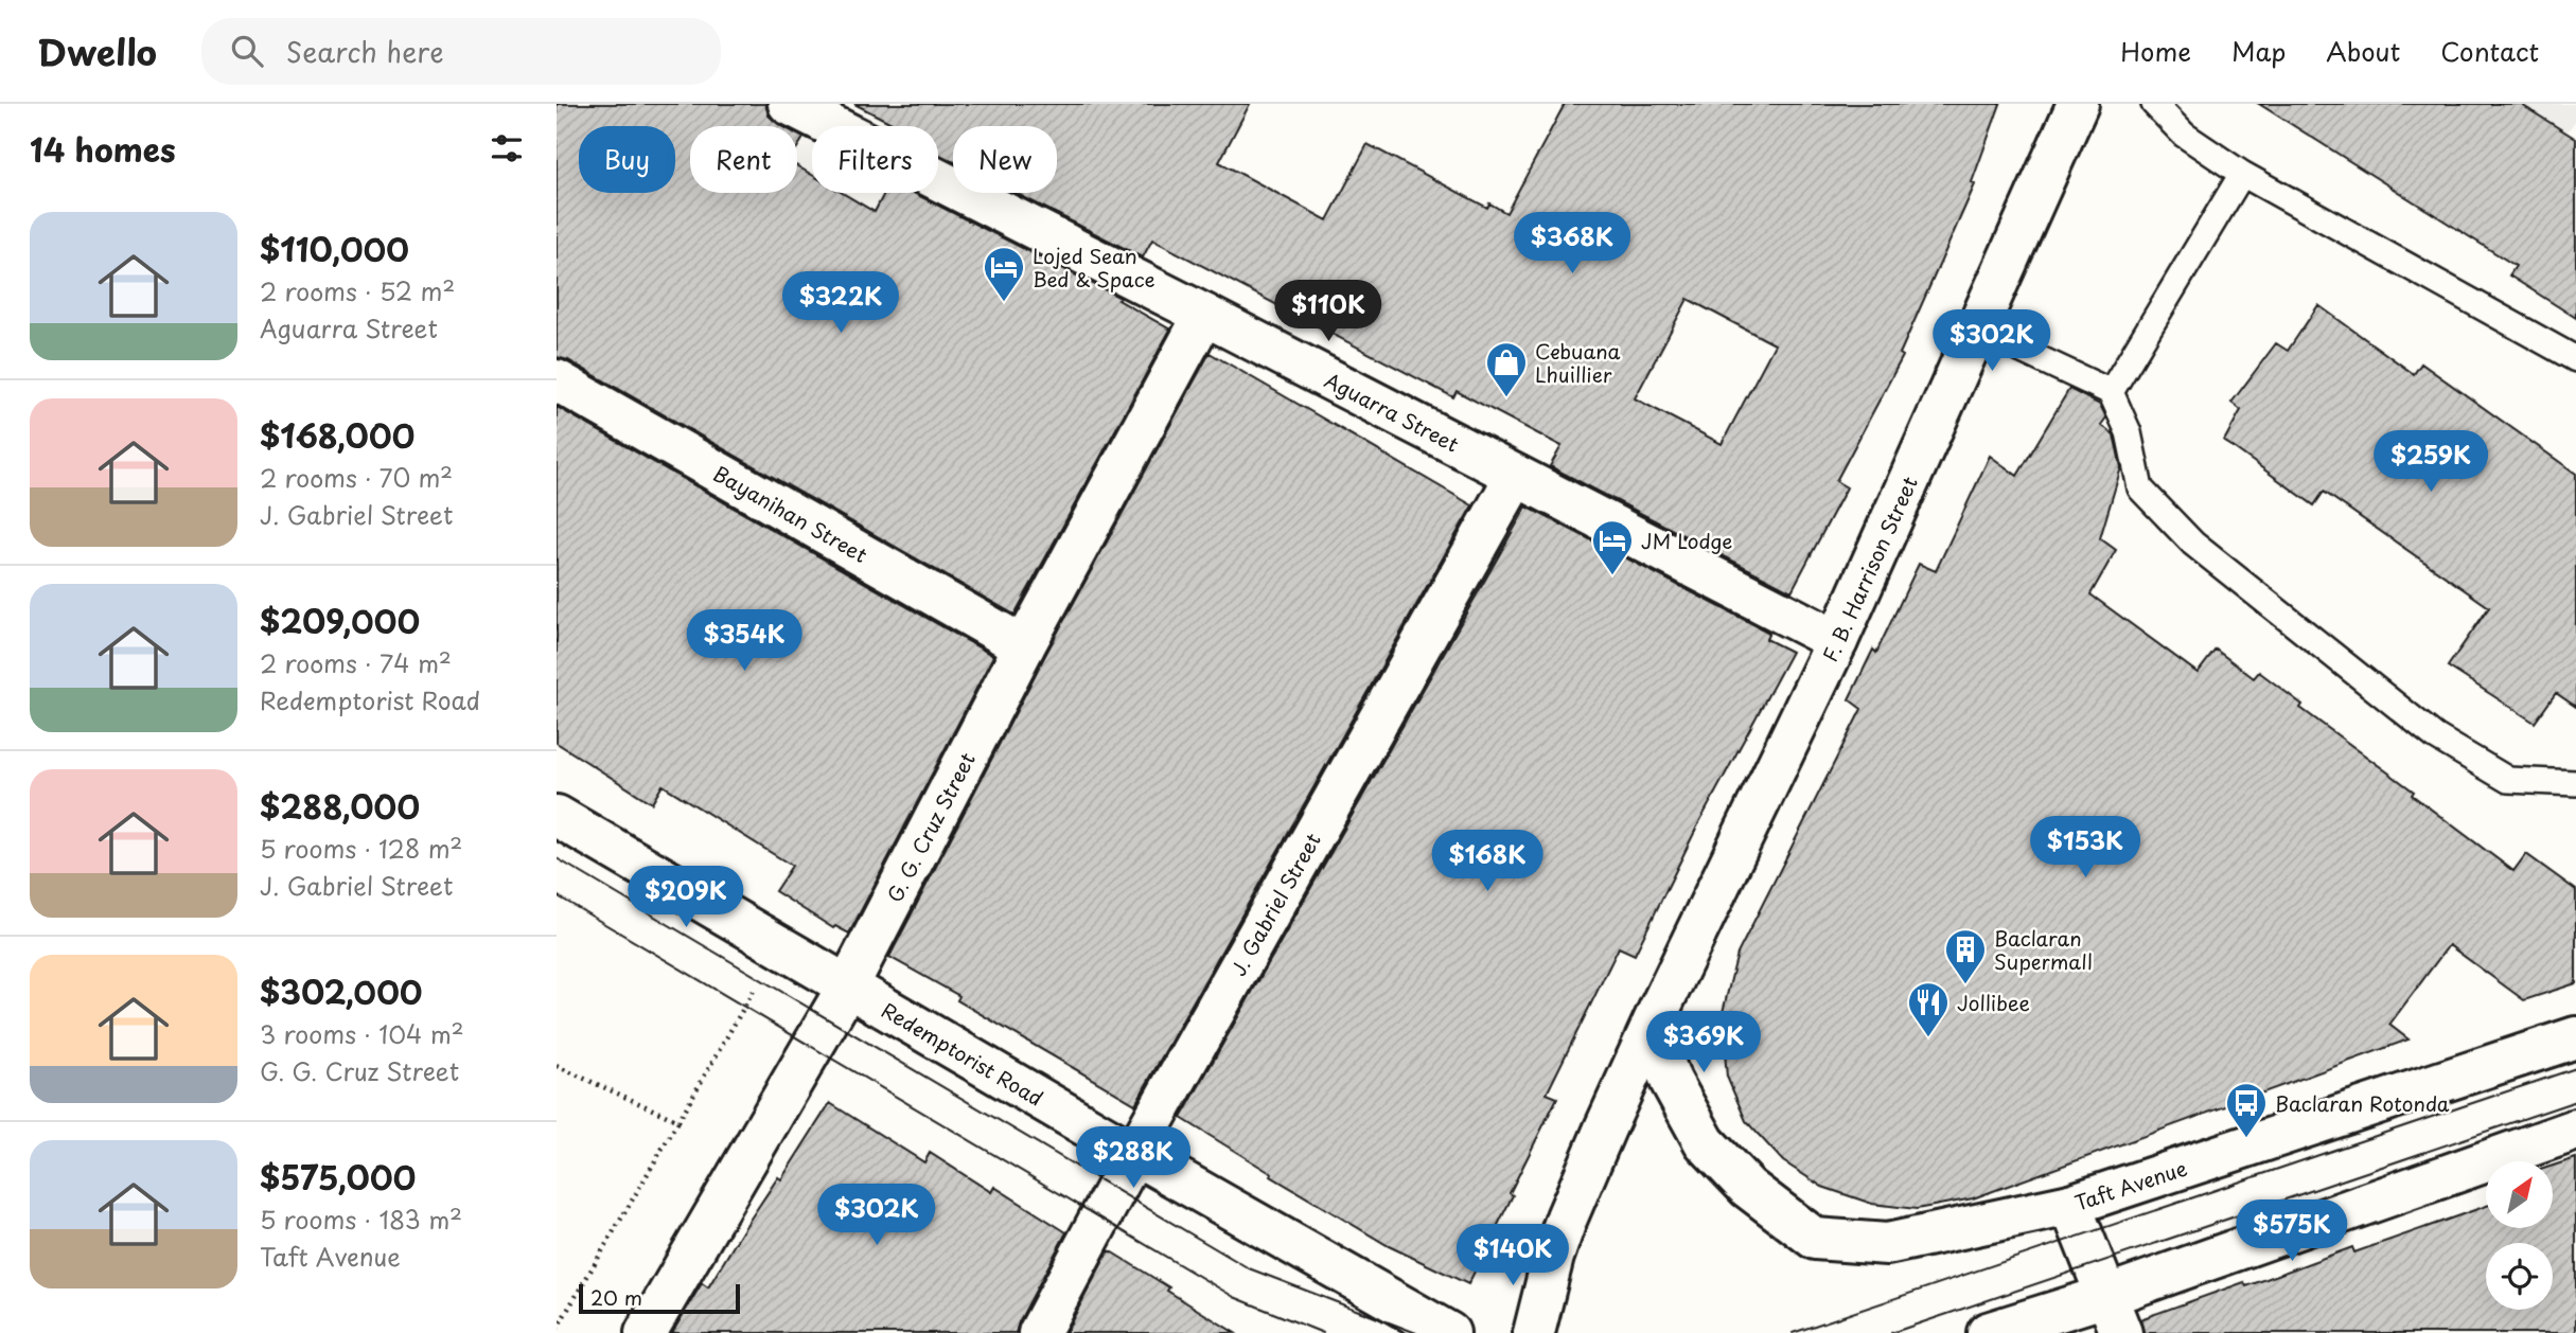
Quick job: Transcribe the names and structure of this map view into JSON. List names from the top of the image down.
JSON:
{
  "streets": {
    "street": [
      "Aguarra Street",
      "Bayanihan Street",
      "F. B. Harrison Street",
      "G. G. Cruz Street",
      "J. Gabriel Street",
      "Redemptorist Road",
      "Taft Avenue"
    ]
  },
  "crossings": [
    ["Aguarra Street", "F. B. Harrison Street"],
    ["Aguarra Street", "G. G. Cruz Street"],
    ["Aguarra Street", "J. Gabriel Street"],
    ["Bayanihan Street", "G. G. Cruz Street"],
    ["F. B. Harrison Street", "Taft Avenue"],
    ["G. G. Cruz Street", "Redemptorist Road"],
    ["J. Gabriel Street", "Redemptorist Road"]
  ],
  "places": {
    "hotel": ["Lojed Sean Bed & Space", "JM Lodge"],
    "shop": ["Cebuana Lhuillier"],
    "building": ["Baclaran Supermall"],
    "restaurant": ["Jollibee"],
    "bus stop": ["Baclaran Rotonda"]
  },
  "scale_bar": "20 m",
  "north": "top right",
  "page": {
    "header": "Dwello",
    "search": "Search here",
    "nav": [
      "Home",
      "Map",
      "About",
      "Contact"
    ],
    "heading": "14 homes",
    "chip": [
      "Buy",
      "Rent",
      "Filters",
      "New"
    ],
    "list": [
      {
        "name": "$110,000",
        "note": "2 rooms · 52 m² · Aguarra Street"
      },
      {
        "name": "$168,000",
        "note": "2 rooms · 70 m² · J. Gabriel Street"
      },
      {
        "name": "$209,000",
        "note": "2 rooms · 74 m² · Redemptorist Road"
      },
      {
        "name": "$288,000",
        "note": "5 rooms · 128 m² · J. Gabriel Street"
      },
      {
        "name": "$302,000",
        "note": "3 rooms · 104 m² · G. G. Cruz Street"
      },
      {
        "name": "$575,000",
        "note": "5 rooms · 183 m² · Taft Avenue"
      }
    ],
    "price": [
      "$368K",
      "$322K",
      "$110K",
      "$302K",
      "$259K",
      "$354K",
      "$153K",
      "$168K",
      "$209K",
      "$369K",
      "$288K",
      "$302K",
      "$575K",
      "$140K"
    ],
    "scale": "20 m"
  }
}
